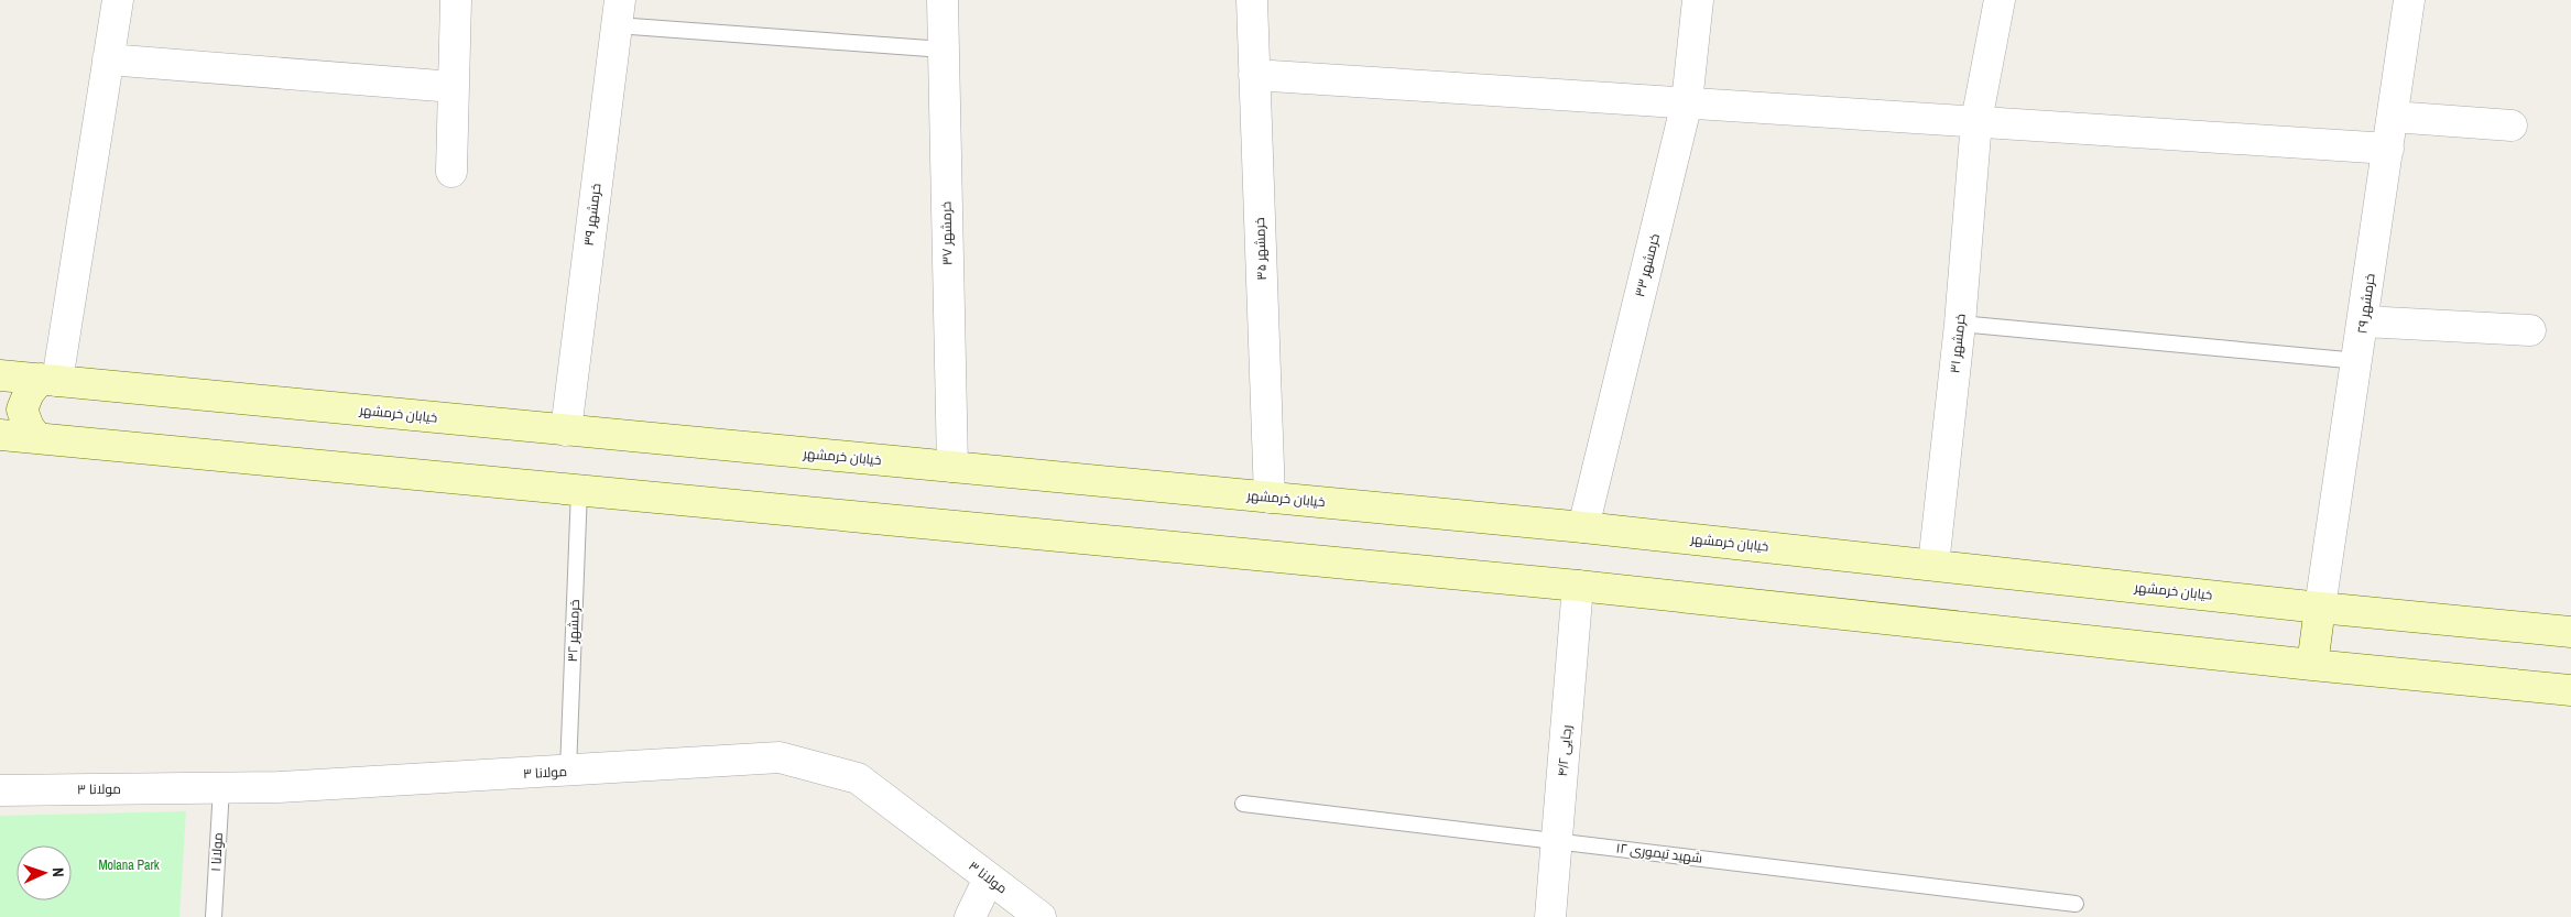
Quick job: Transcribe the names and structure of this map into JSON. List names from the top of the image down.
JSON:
{
  "streets": {
    "main road": ["خیابان خرمشهر"],
    "street": [
      "خرمشهر ۳۹",
      "خرمشهر ۳۷",
      "خرمشهر ۳۵",
      "خرمشهر ۳۳",
      "خرمشهر ۲۹",
      "خرمشهر ۳۱",
      "رجایی ۴/۲",
      "مولانا ۳"
    ],
    "lane": ["خرمشهر ۳۲", "مولانا ۱", "شهید تیموری ۱۲"]
  },
  "crossings": [
    ["خرمشهر ۳۹", "خیابان خرمشهر"],
    ["خرمشهر ۳۷", "خیابان خرمشهر"],
    ["خرمشهر ۳۵", "خیابان خرمشهر"],
    ["خرمشهر ۳۳", "خیابان خرمشهر"],
    ["خرمشهر ۲۹", "خیابان خرمشهر"],
    ["خرمشهر ۳۱", "خیابان خرمشهر"],
    ["خرمشهر ۳۲", "مولانا ۳"],
    ["رجایی ۴/۲", "شهید تیموری ۱۲"],
    ["مولانا ۳", "مولانا ۱"]
  ],
  "parks": ["Molana Park"],
  "north": "right"
}
